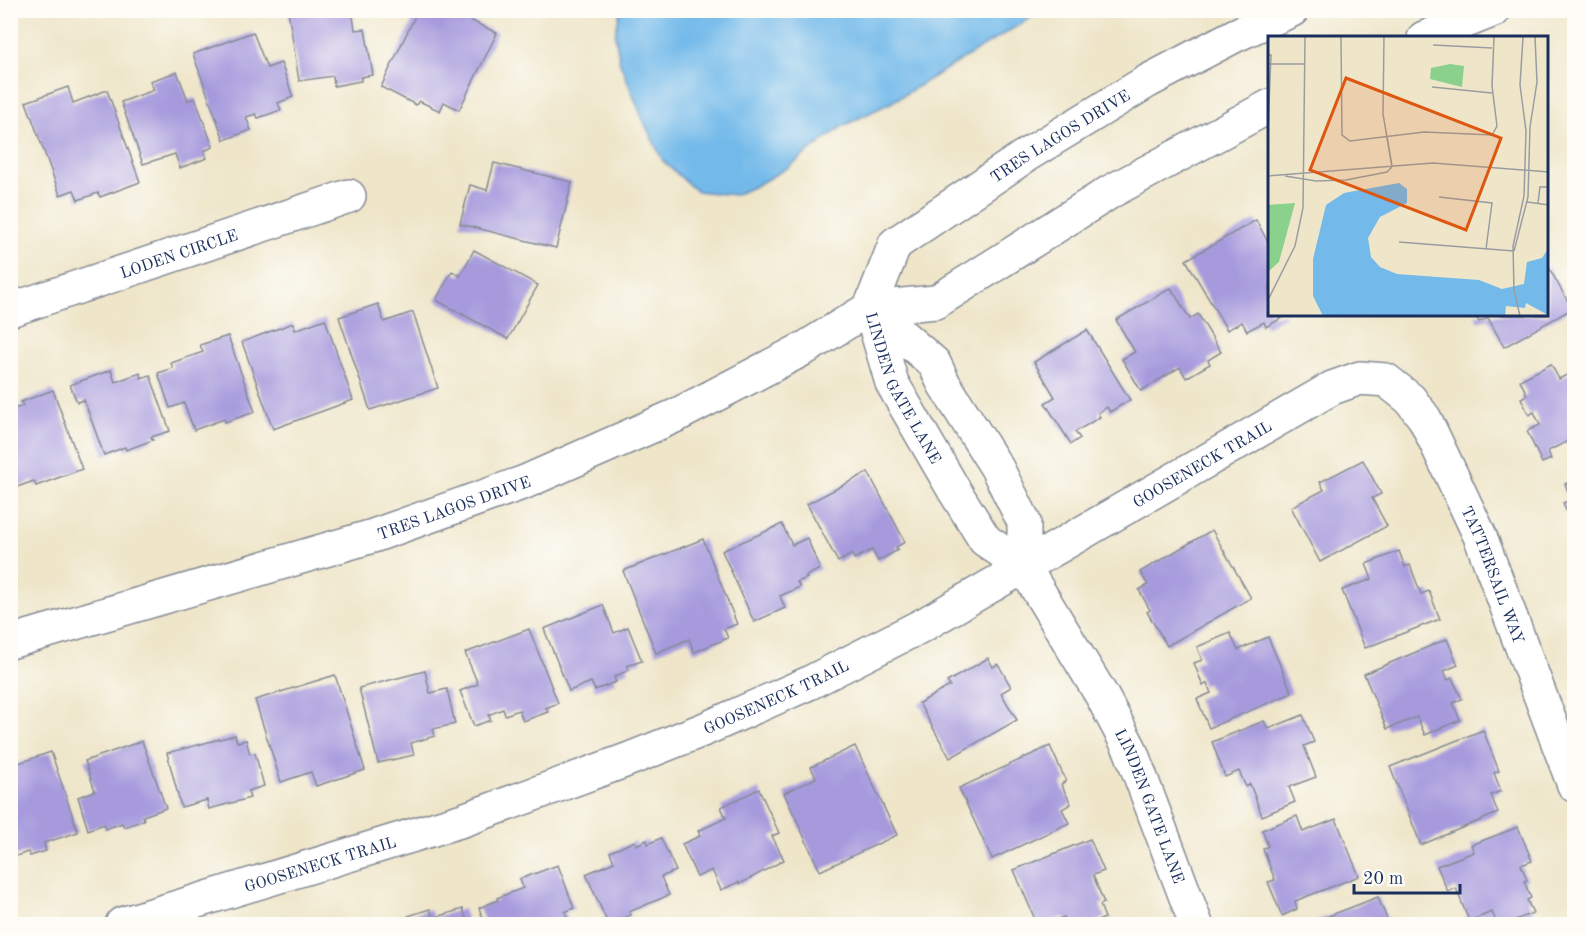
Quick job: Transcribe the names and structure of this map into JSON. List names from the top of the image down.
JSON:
{
  "streets": {
    "street": [
      "TRES LAGOS DRIVE",
      "LODEN CIRCLE",
      "LINDEN GATE LANE",
      "GOOSENECK TRAIL",
      "TATTERSAIL WAY"
    ]
  },
  "crossings": [
    ["TRES LAGOS DRIVE", "LINDEN GATE LANE"],
    ["LINDEN GATE LANE", "GOOSENECK TRAIL"],
    ["GOOSENECK TRAIL", "TATTERSAIL WAY"]
  ],
  "scale_bar": "20 m"
}
